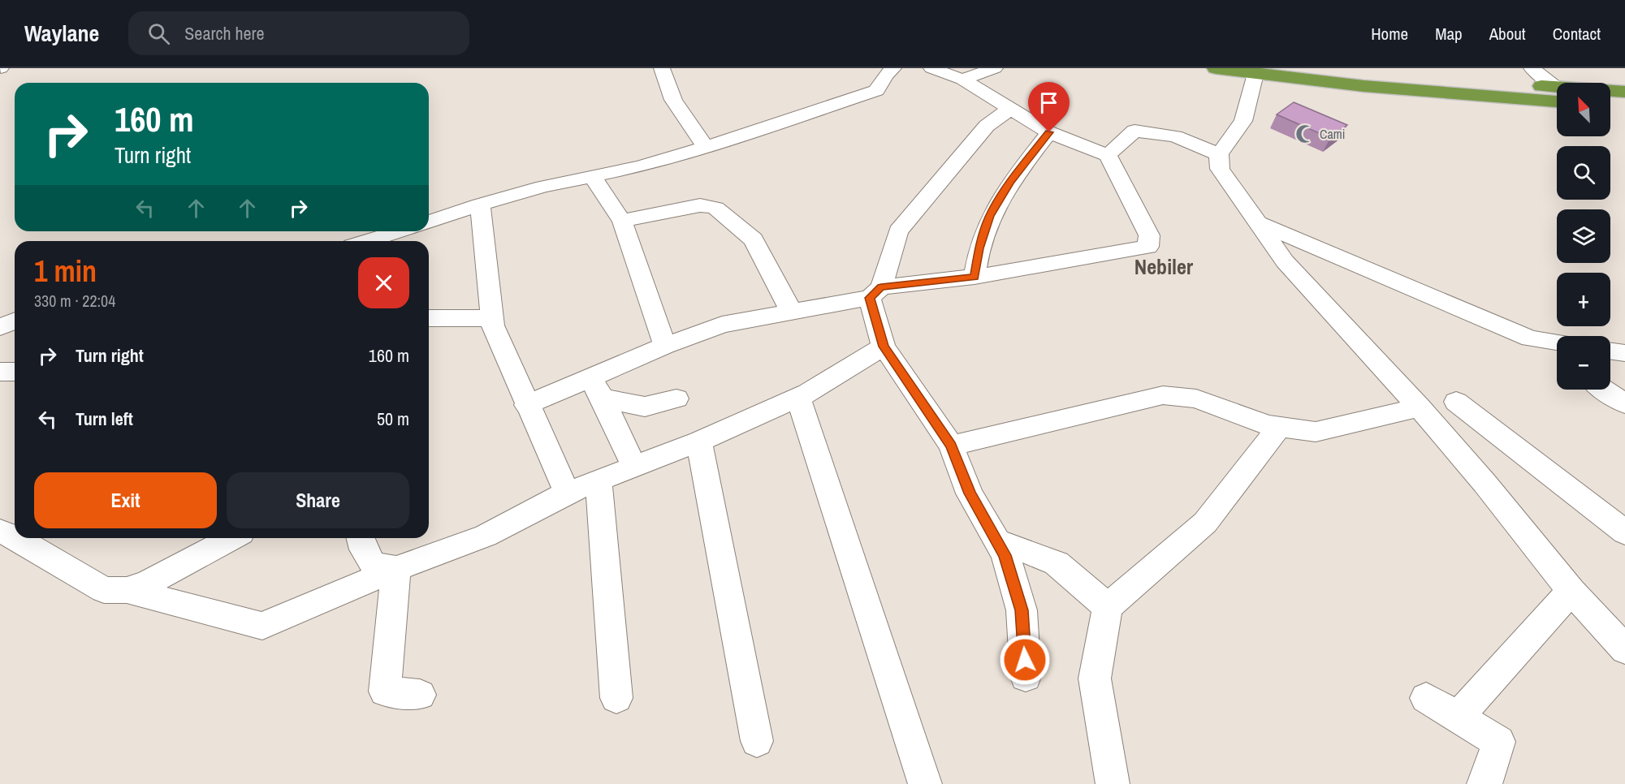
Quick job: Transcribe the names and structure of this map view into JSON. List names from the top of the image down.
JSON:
{
  "districts": ["Nebiler"],
  "places": {
    "mosque": ["Cami"]
  },
  "north": "top left",
  "page": {
    "header": "Waylane",
    "search": "Search here",
    "nav": [
      "Home",
      "Map",
      "About",
      "Contact"
    ],
    "map_buttons": ["+", "−"],
    "turn": ["160 m", "Turn right"],
    "heading": ["1 min", "330 m · 22:04"],
    "list": [
      {
        "name": "Turn right",
        "value": "160 m"
      },
      {
        "name": "Turn left",
        "value": "50 m"
      }
    ],
    "buttons": ["Exit", "Share"]
  }
}
